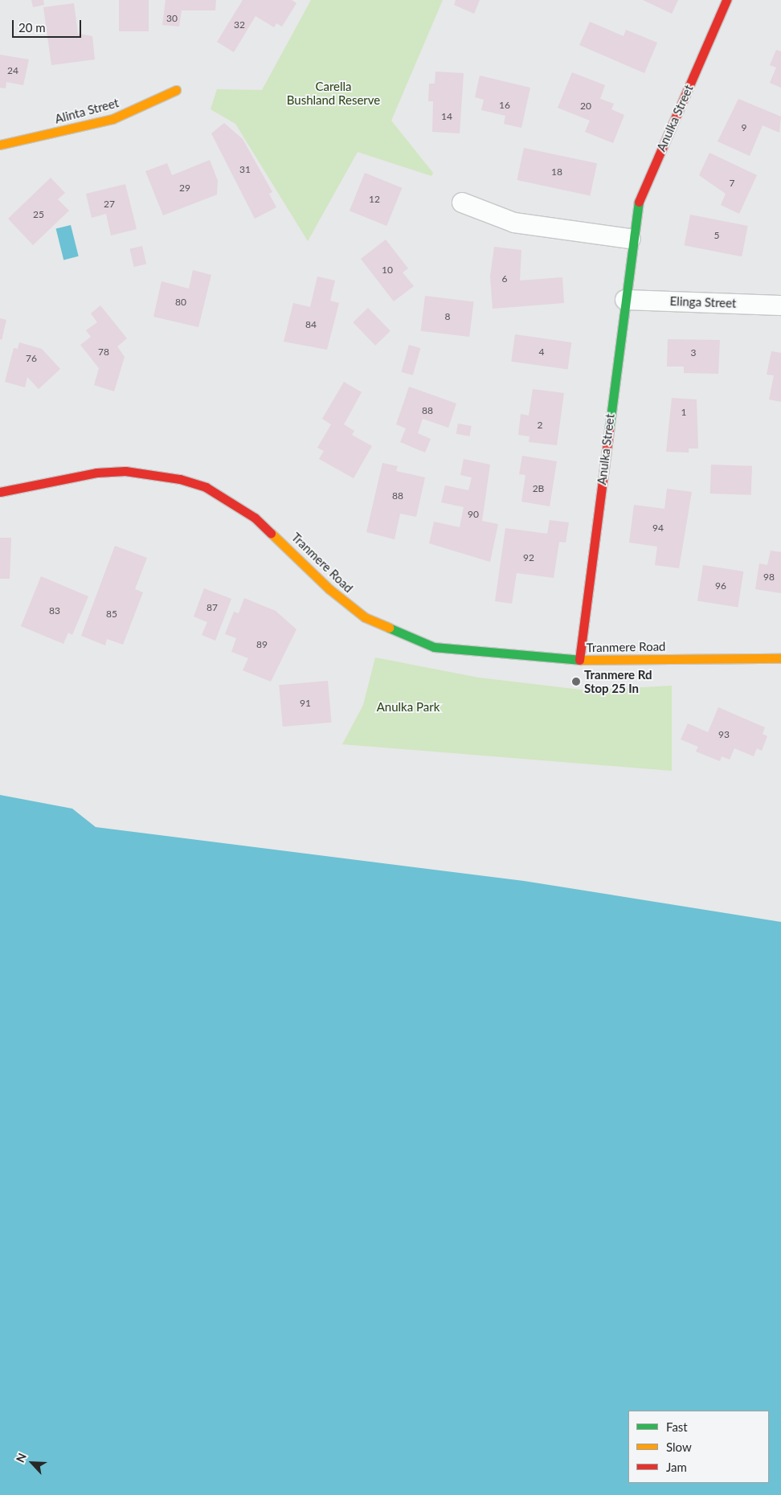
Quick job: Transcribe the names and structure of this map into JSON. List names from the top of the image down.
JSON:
{
  "streets": {
    "street": [
      "Alinta Street",
      "Anulka Street",
      "Elinga Street",
      "Tranmere Road"
    ]
  },
  "crossings": [
    ["Anulka Street", "Elinga Street"],
    ["Anulka Street", "Tranmere Road"]
  ],
  "parks": ["Carella Bushland Reserve", "Anulka Park"],
  "places": ["Tranmere Rd Stop 25 In"],
  "house_numbers": [
    "30",
    "32",
    "24",
    "16",
    "20",
    "14",
    "9",
    "31",
    "18",
    "7",
    "29",
    "12",
    "27",
    "25",
    "5",
    "10",
    "6",
    "80",
    "8",
    "84",
    "78",
    "4",
    "3",
    "76",
    "88",
    "1",
    "2",
    "2B",
    "88",
    "90",
    "94",
    "92",
    "98",
    "96",
    "87",
    "83",
    "85",
    "89",
    "91",
    "93"
  ],
  "legend": ["Fast", "Slow", "Jam"],
  "scale_bar": "20 m",
  "north": "top left"
}
